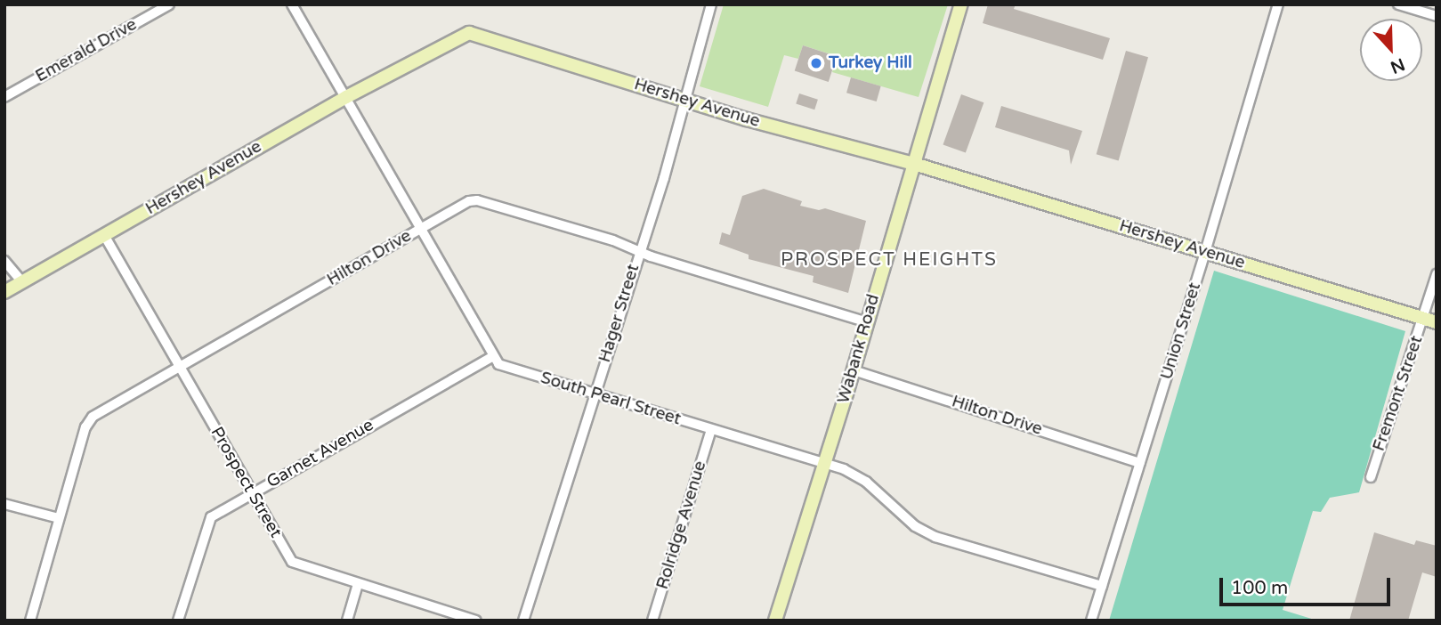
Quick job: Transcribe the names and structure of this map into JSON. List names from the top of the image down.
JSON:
{
  "streets": {
    "main road": ["Hershey Avenue", "Wabank Road"],
    "street": [
      "Emerald Drive",
      "Hilton Drive",
      "Hager Street",
      "Union Street",
      "Fremont Street",
      "South Pearl Street",
      "Garnet Avenue",
      "Prospect Street",
      "Rolridge Avenue"
    ]
  },
  "crossings": [
    ["Hershey Avenue", "Hager Street"],
    ["Hershey Avenue", "Union Street"],
    ["Hershey Avenue", "Wabank Road"],
    ["Hershey Avenue", "Fremont Street"],
    ["Hershey Avenue", "Prospect Street"],
    ["Hilton Drive", "Hager Street"],
    ["Hilton Drive", "Union Street"],
    ["Hilton Drive", "Wabank Road"],
    ["Hilton Drive", "Prospect Street"],
    ["Hager Street", "South Pearl Street"],
    ["Union Street", "South Pearl Street"],
    ["Wabank Road", "South Pearl Street"],
    ["South Pearl Street", "Garnet Avenue"],
    ["South Pearl Street", "Rolridge Avenue"],
    ["Garnet Avenue", "Prospect Street"]
  ],
  "districts": ["PROSPECT HEIGHTS"],
  "places": ["Turkey Hill"],
  "scale_bar": "100 m",
  "north": "bottom"
}
